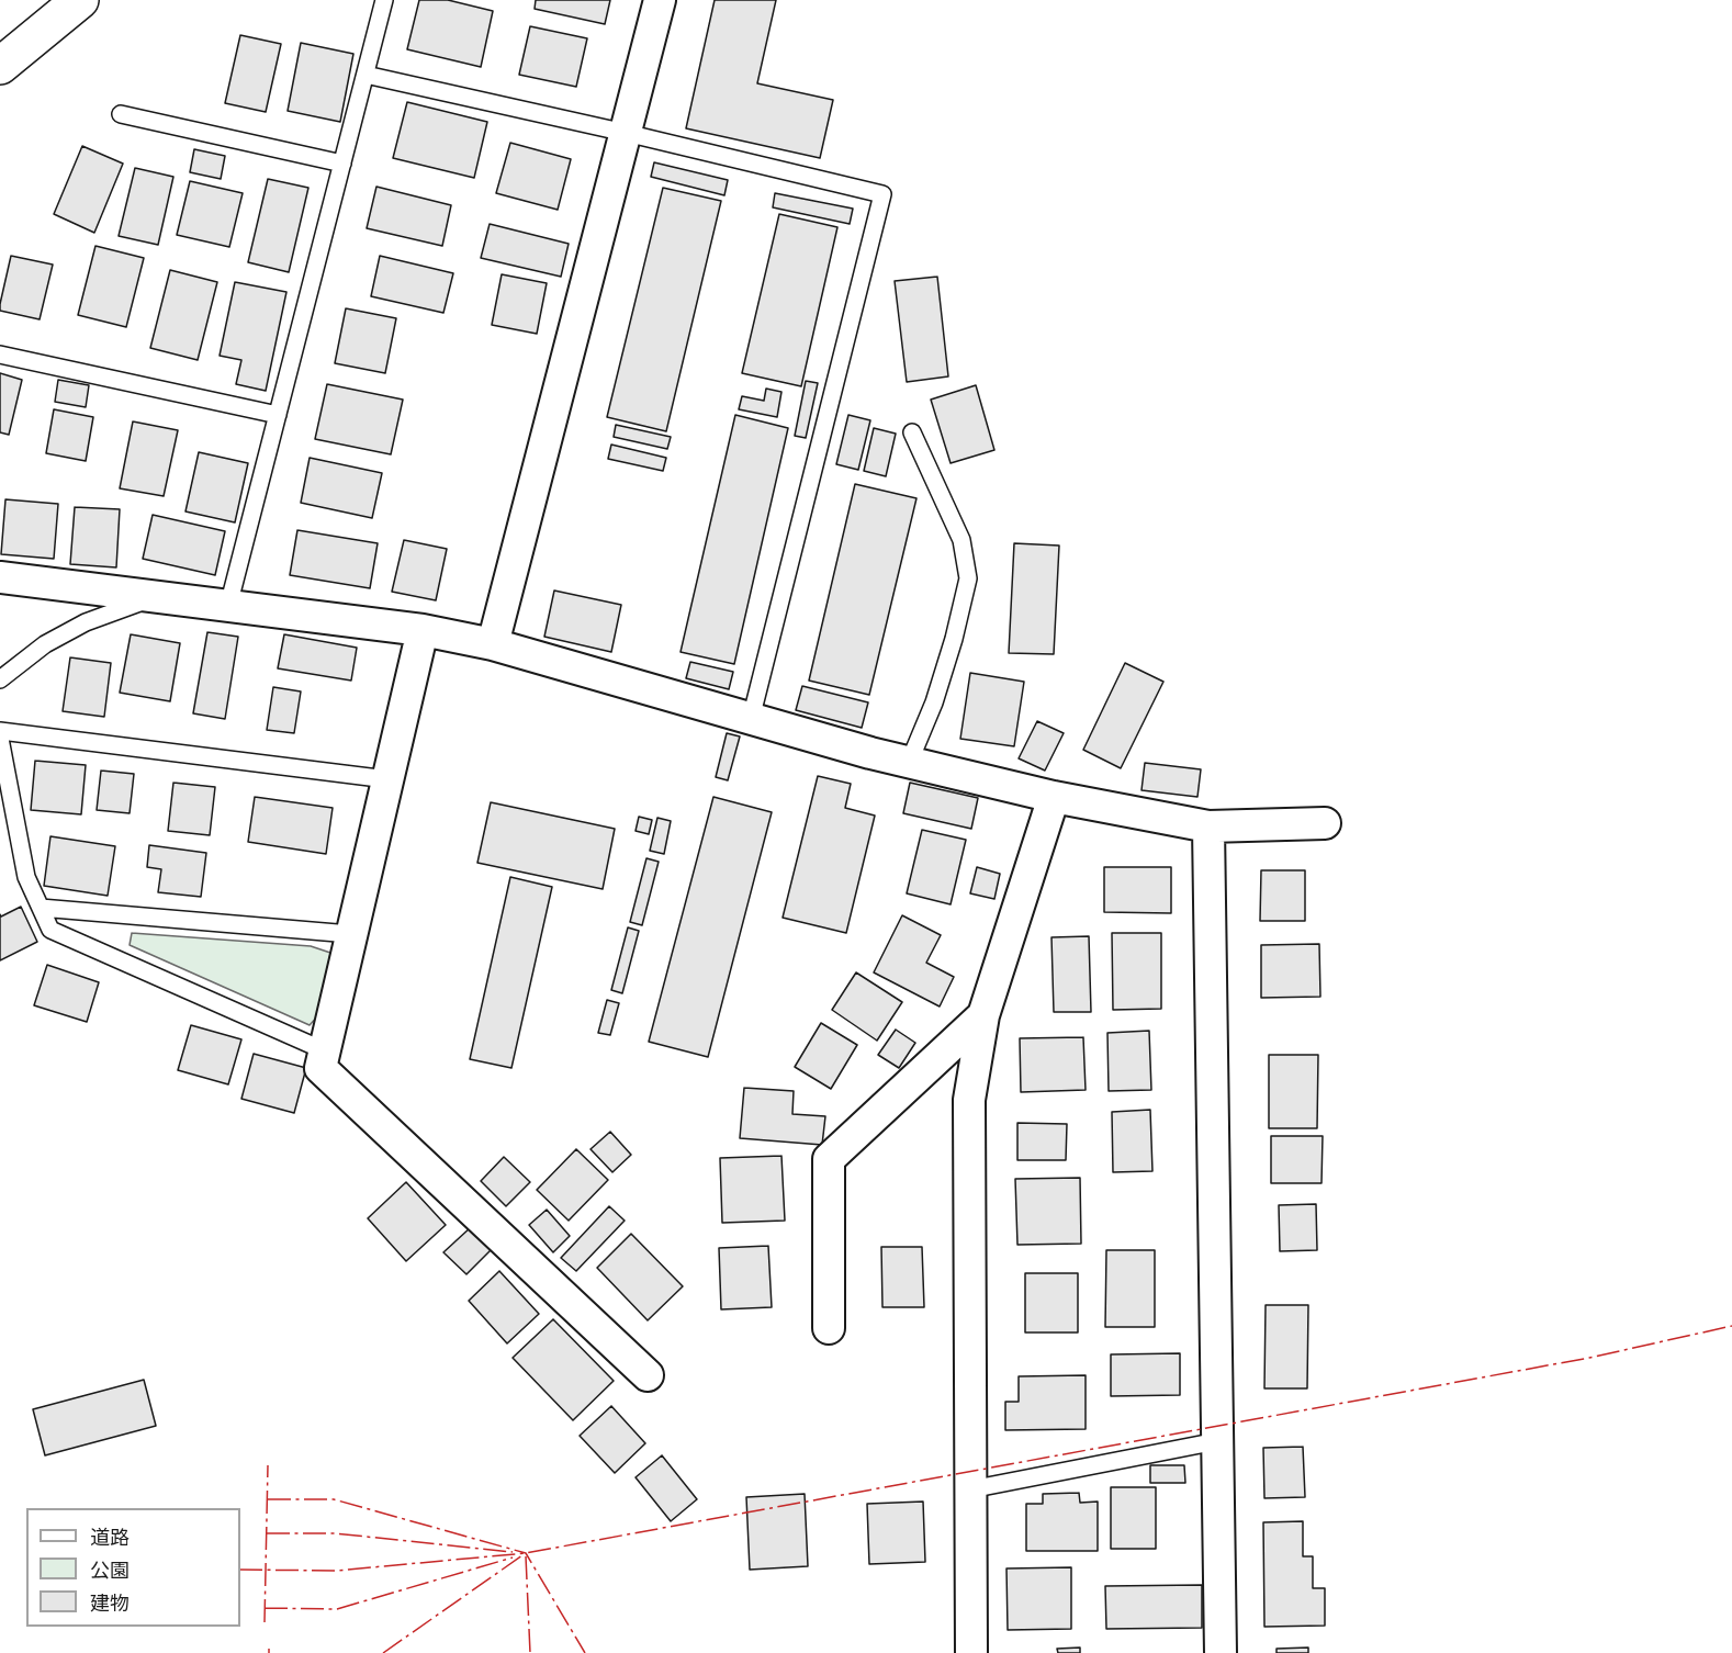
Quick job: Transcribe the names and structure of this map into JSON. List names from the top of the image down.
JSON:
{
  "legend": ["道路", "公園", "建物"]
}
